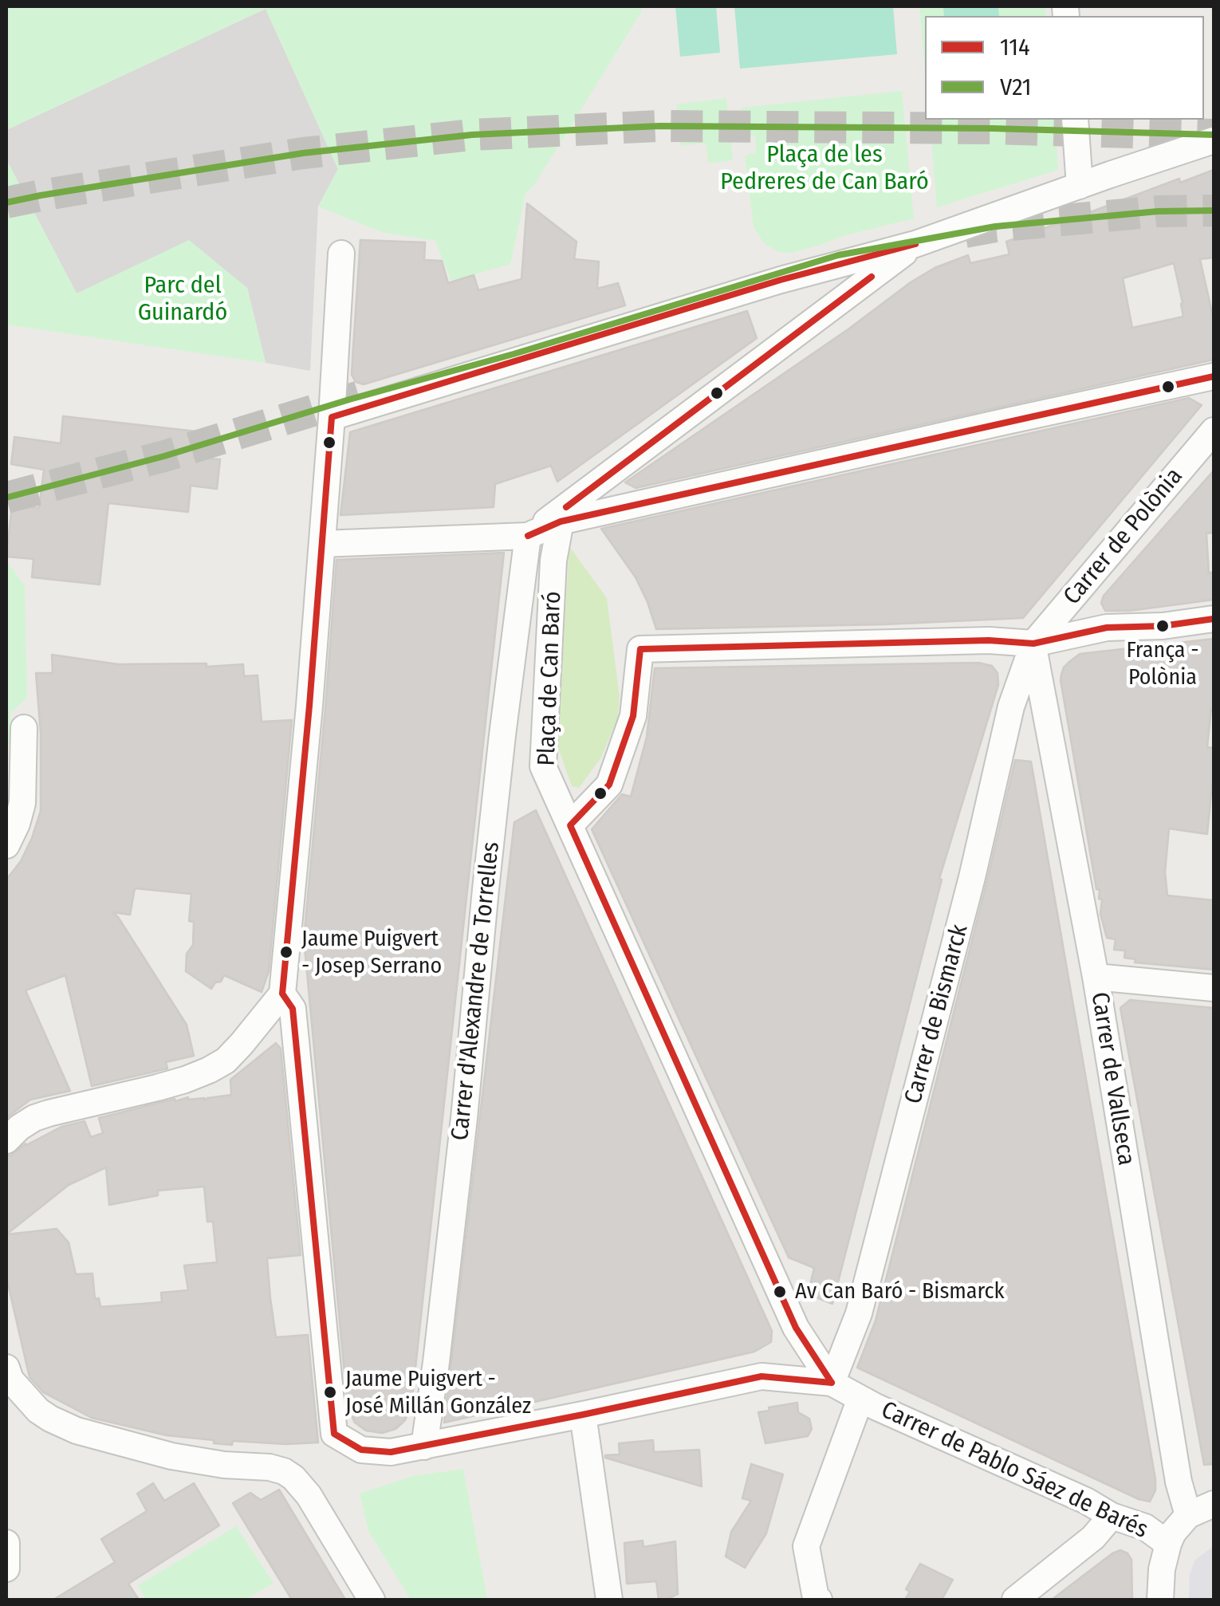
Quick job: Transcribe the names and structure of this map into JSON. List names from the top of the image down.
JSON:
{
  "streets": {
    "street": [
      "Carrer de Polònia",
      "Plaça de Can Baró",
      "Carrer d'Alexandre de Torrelles",
      "Carrer de Bismarck",
      "Carrer de Vallseca",
      "Carrer de Pablo Sáez de Barés"
    ]
  },
  "crossings": [
    ["Carrer de Polònia", "Carrer de Bismarck"],
    ["Carrer de Polònia", "Carrer de Vallseca"],
    ["Plaça de Can Baró", "Carrer de Bismarck"],
    ["Plaça de Can Baró", "Carrer de Pablo Sáez de Barés"],
    ["Carrer de Bismarck", "Carrer de Vallseca"],
    ["Carrer de Bismarck", "Carrer de Pablo Sáez de Barés"]
  ],
  "parks": ["Plaça de les Pedreres de Can Baró", "Parc del Guinardó"],
  "places": [
    "França - Polònia",
    "Jaume Puigvert - Josep Serrano",
    "Av Can Baró - Bismarck",
    "Jaume Puigvert - José Millán González"
  ],
  "lines": ["transit line V21", "transit line 114"],
  "legend": ["114", "V21"]
}
